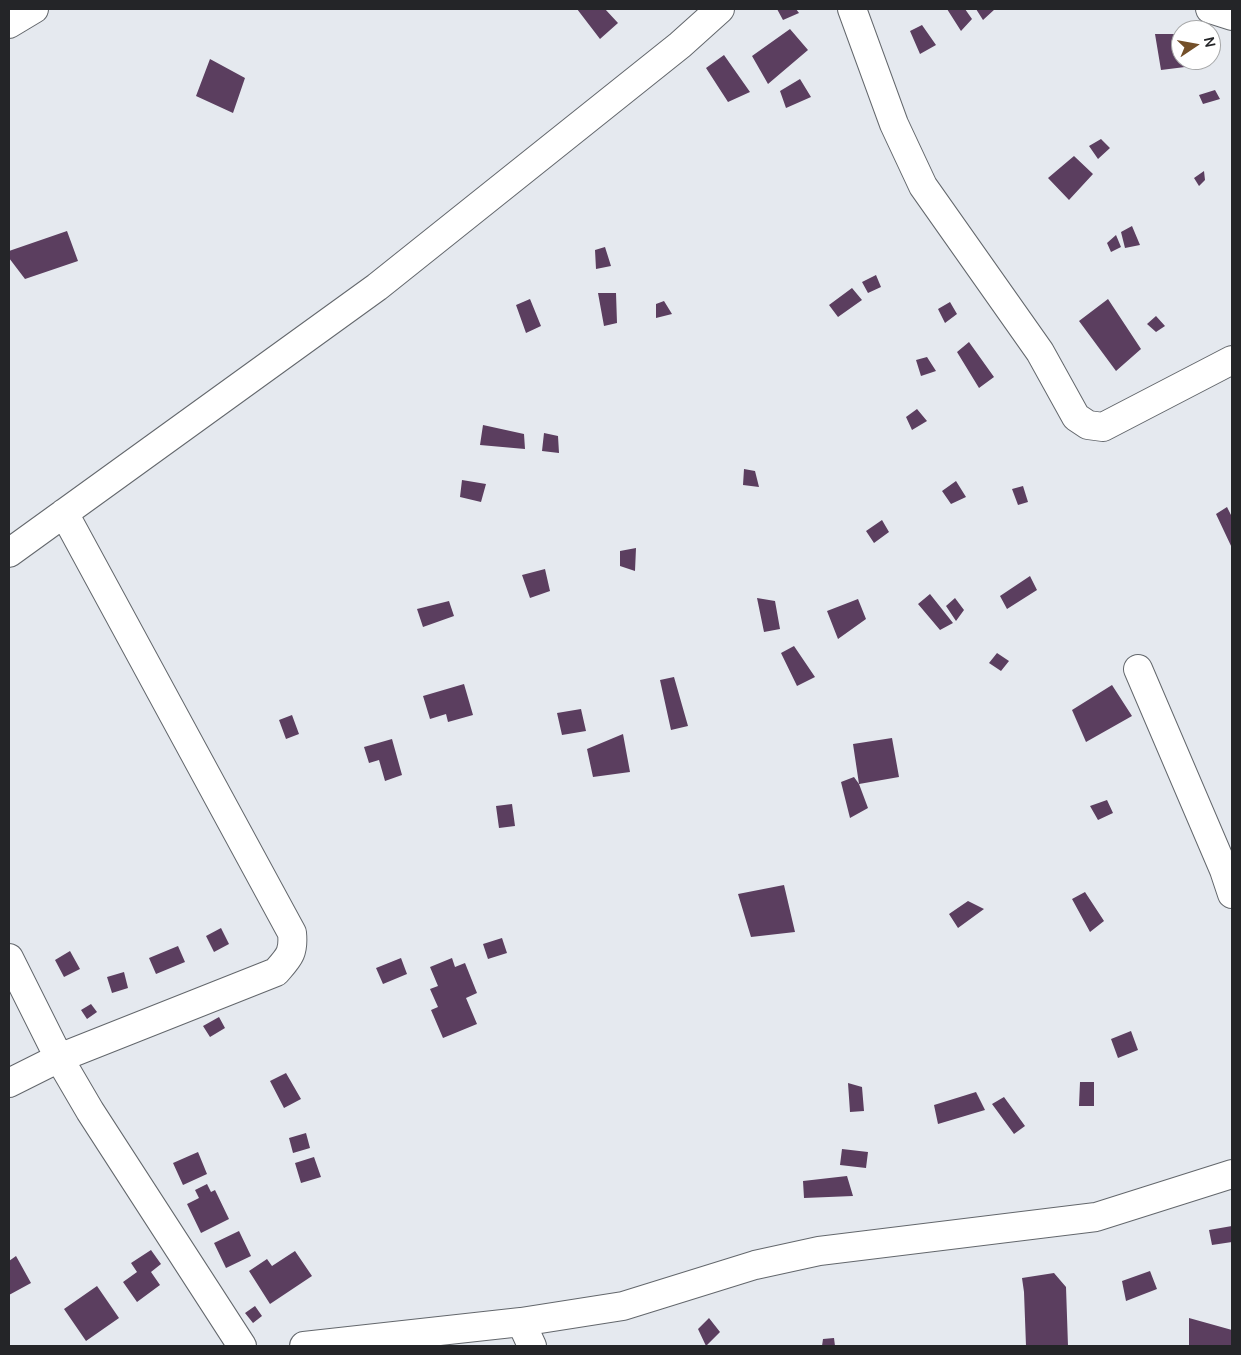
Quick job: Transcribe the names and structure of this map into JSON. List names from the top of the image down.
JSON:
{
  "north": "right"
}
